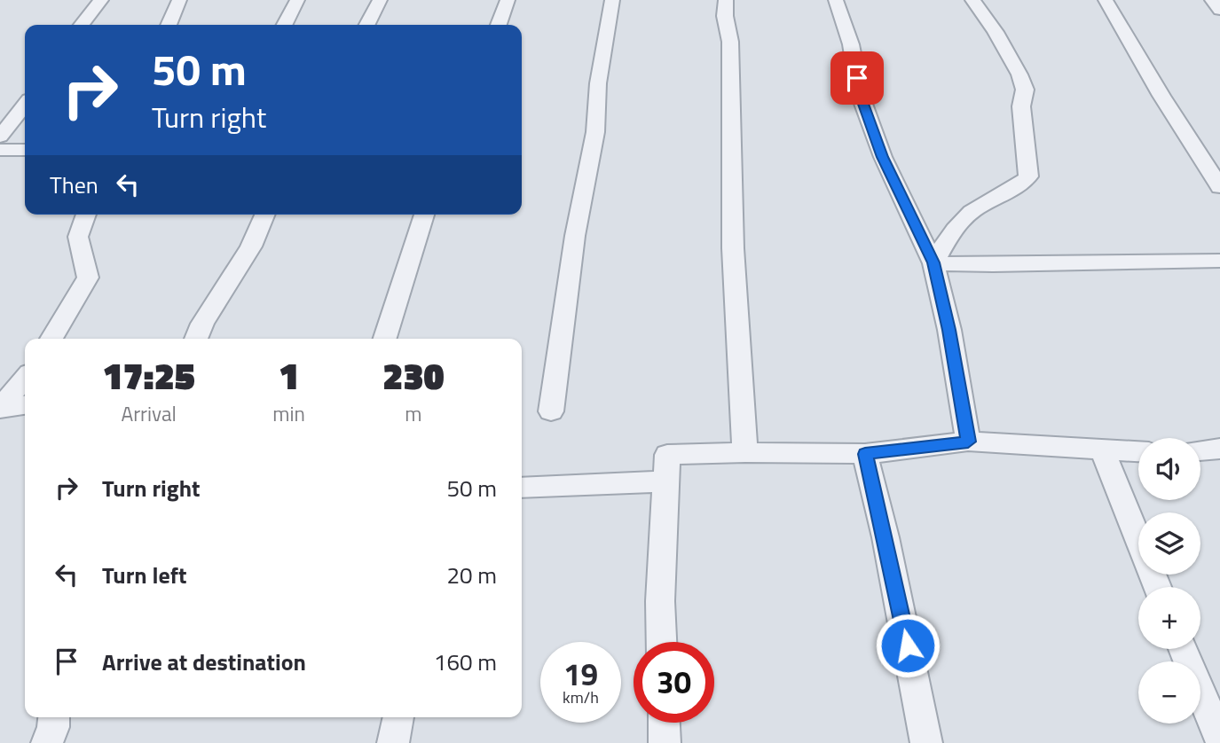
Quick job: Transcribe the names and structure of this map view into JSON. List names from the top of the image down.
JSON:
{
  "page": {
    "turn": ["50 m", "Turn right"],
    "then": "Then",
    "eta": [
      "17:25",
      "Arrival",
      "1",
      "min",
      "230",
      "m"
    ],
    "map_buttons": ["+", "−"],
    "list": [
      {
        "name": "Turn right",
        "value": "50 m"
      },
      {
        "name": "Turn left",
        "value": "20 m"
      },
      {
        "name": "Arrive at destination",
        "value": "160 m"
      }
    ],
    "speed": "19 km/h",
    "limit": "30"
  }
}
